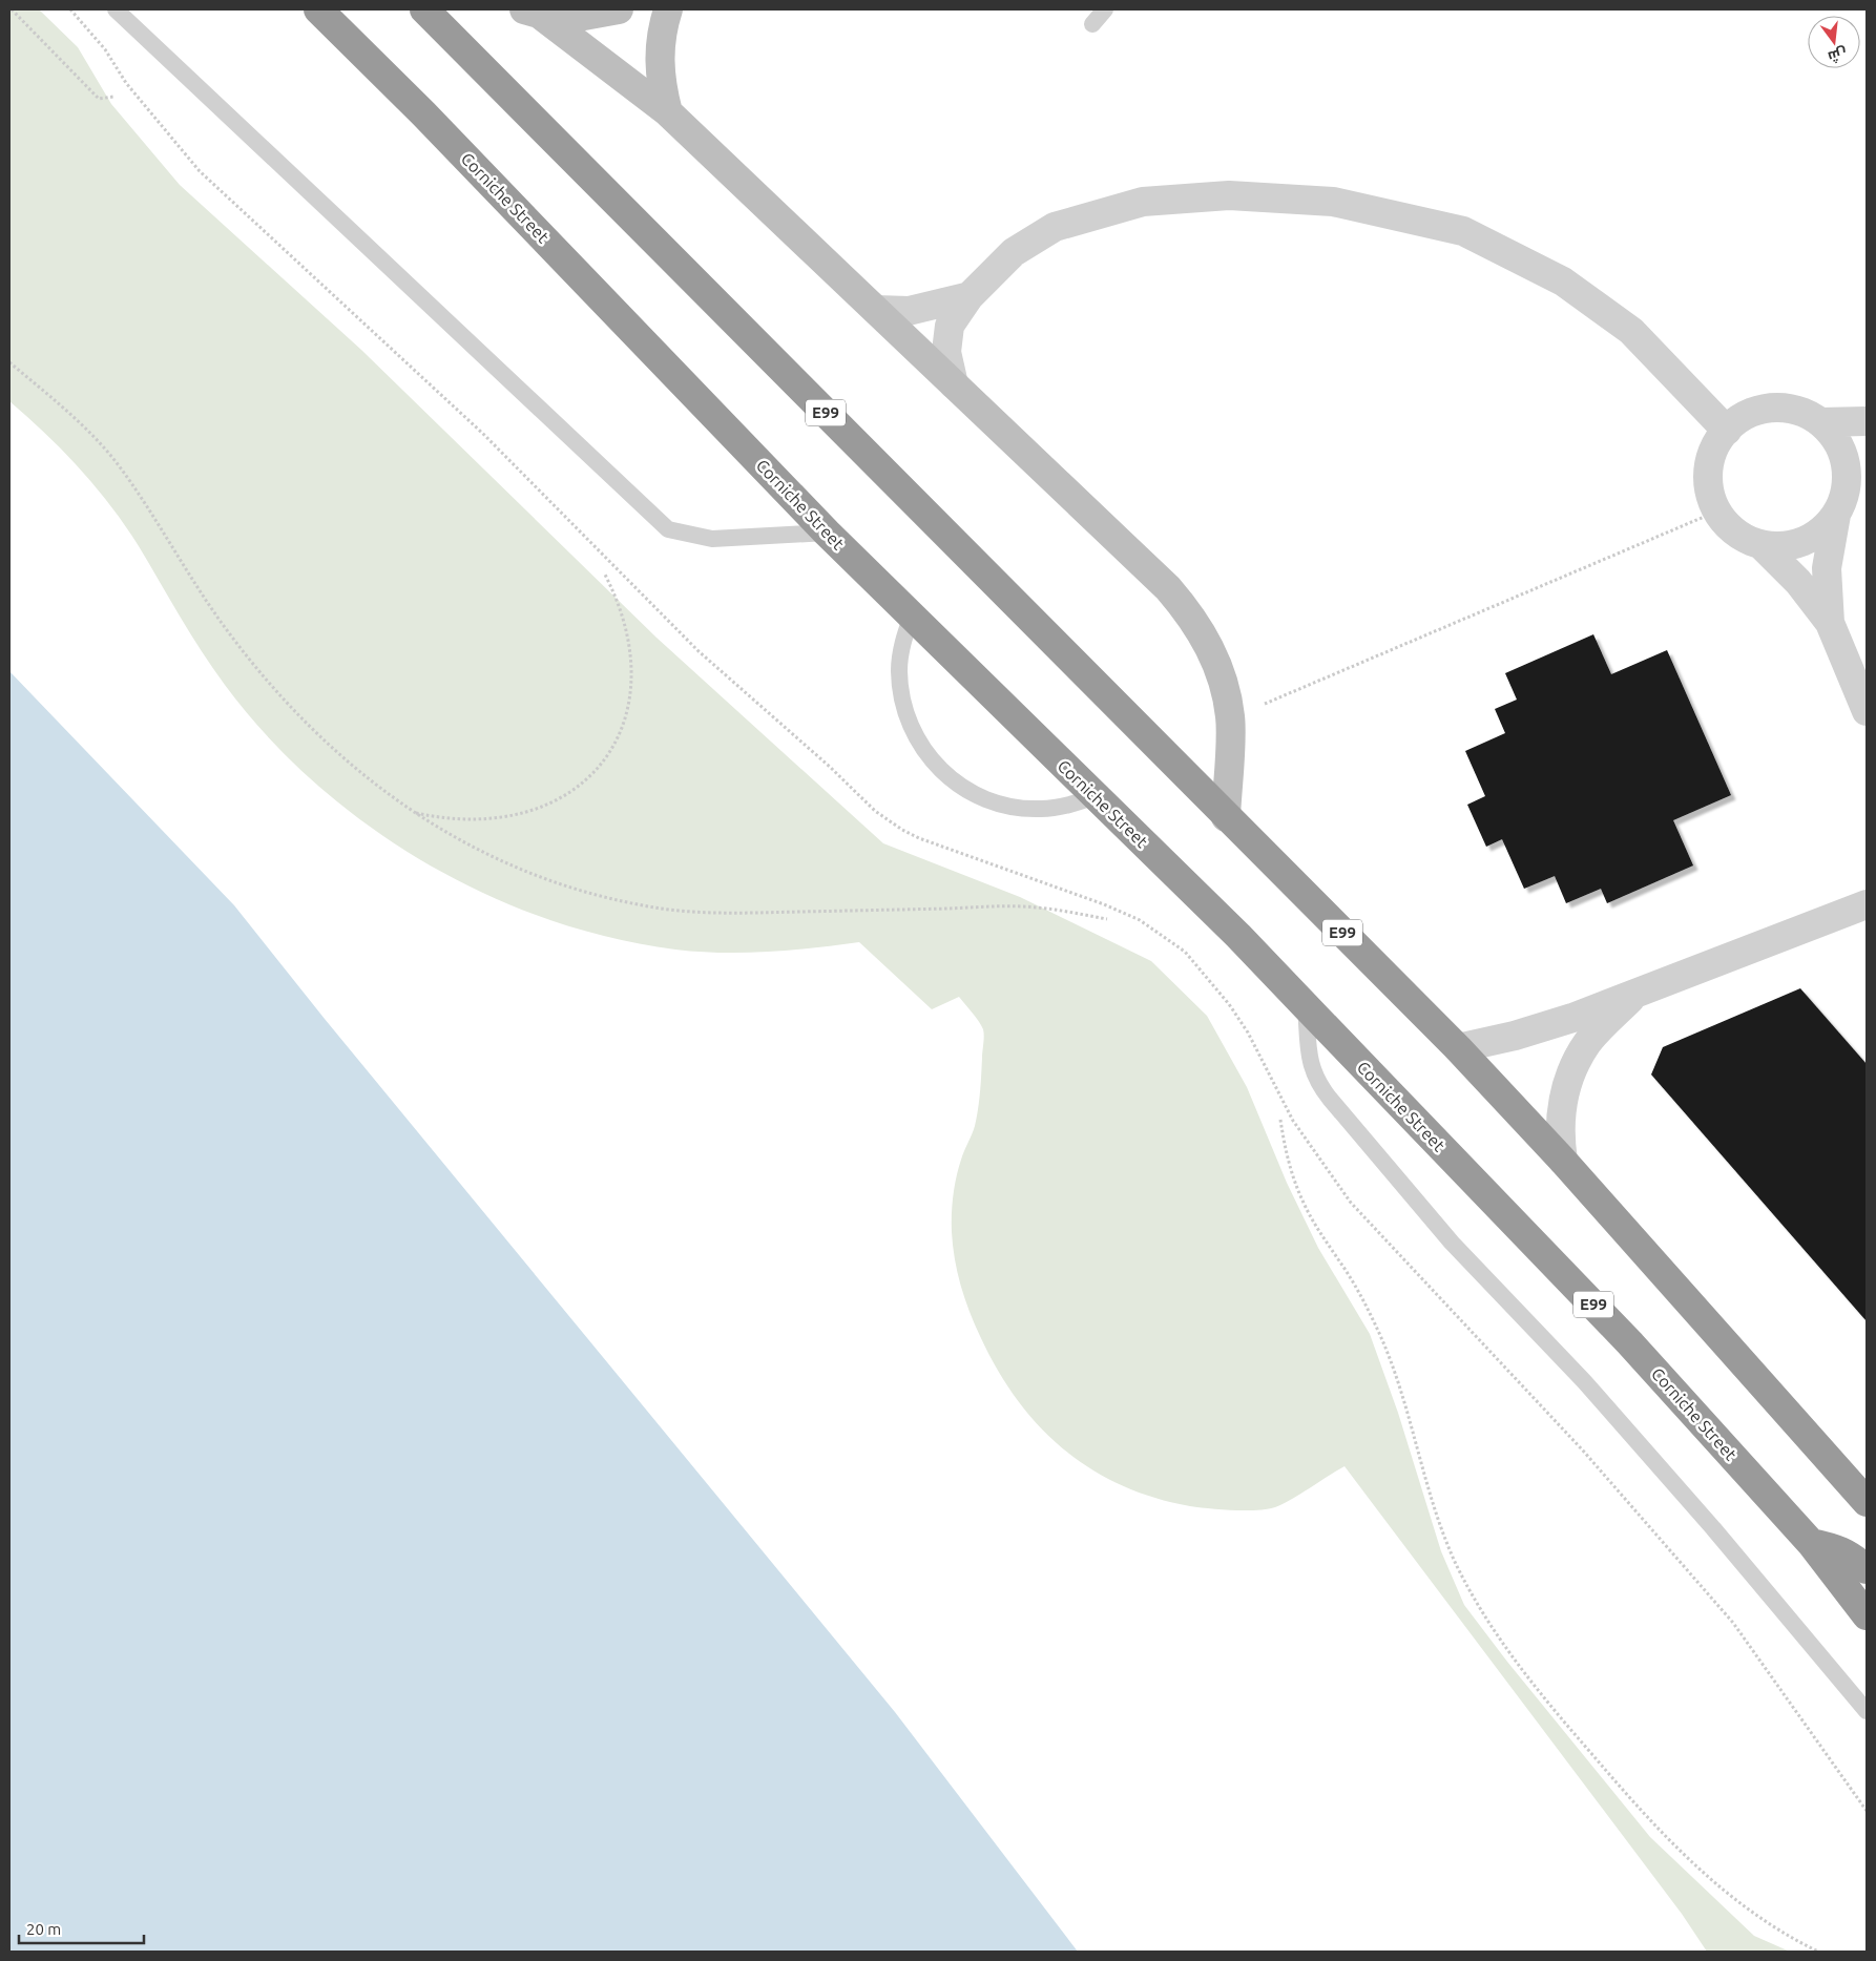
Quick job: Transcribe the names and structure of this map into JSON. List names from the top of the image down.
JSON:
{
  "streets": {
    "highway": ["Corniche Street", "E99"]
  },
  "scale_bar": "20 m",
  "north": "bottom"
}
